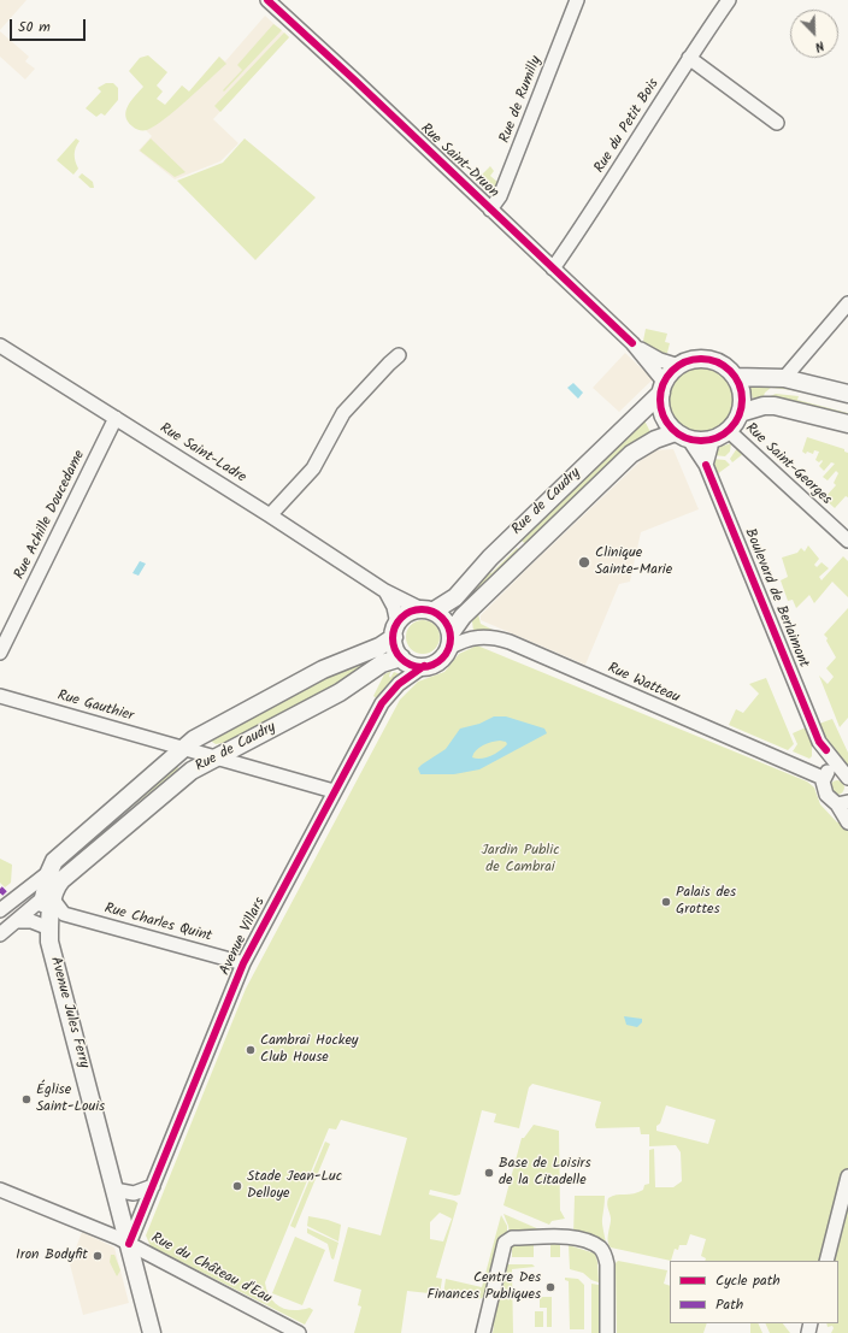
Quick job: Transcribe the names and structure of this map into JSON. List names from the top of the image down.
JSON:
{
  "streets": {
    "main road": ["Rue de Caudry", "Avenue Jules Ferry"],
    "street": [
      "Rue de Rumilly",
      "Rue du Petit Bois",
      "Rue Saint-Druon",
      "Rue Saint-Ladre",
      "Rue Saint-Georges",
      "Rue Achille Doucedame",
      "Boulevard de Berlaimont",
      "Rue Watteau",
      "Rue Gauthier",
      "Rue Charles Quint",
      "Avenue Villars",
      "Rue du Château d'Eau"
    ]
  },
  "crossings": [
    ["Rue de Rumilly", "Rue Saint-Druon"],
    ["Rue du Petit Bois", "Rue Saint-Druon"],
    ["Rue Saint-Druon", "Rue Saint-Georges"],
    ["Rue Saint-Druon", "Rue de Caudry"],
    ["Rue Saint-Druon", "Boulevard de Berlaimont"],
    ["Rue Saint-Ladre", "Rue de Caudry"],
    ["Rue Saint-Ladre", "Rue Achille Doucedame"],
    ["Rue Saint-Ladre", "Rue Watteau"],
    ["Rue Saint-Ladre", "Avenue Villars"],
    ["Rue Saint-Georges", "Rue de Caudry"],
    ["Rue Saint-Georges", "Boulevard de Berlaimont"],
    ["Rue de Caudry", "Boulevard de Berlaimont"],
    ["Rue de Caudry", "Rue Watteau"],
    ["Rue de Caudry", "Rue Gauthier"],
    ["Rue de Caudry", "Avenue Villars"],
    ["Rue de Caudry", "Avenue Jules Ferry"],
    ["Boulevard de Berlaimont", "Rue Watteau"],
    ["Rue Watteau", "Avenue Villars"],
    ["Rue Gauthier", "Avenue Villars"],
    ["Rue Charles Quint", "Avenue Villars"],
    ["Avenue Villars", "Avenue Jules Ferry"],
    ["Avenue Villars", "Rue du Château d'Eau"],
    ["Avenue Jules Ferry", "Rue du Château d'Eau"]
  ],
  "parks": ["Jardin Public de Cambrai"],
  "places": [
    "Clinique Sainte-Marie",
    "Palais des Grottes",
    "Cambrai Hockey Club House",
    "Église Saint-Louis",
    "Base de Loisirs de la Citadelle",
    "Stade Jean-Luc Delloye",
    "Iron Bodyfit",
    "Centre Des Finances Publiques"
  ],
  "legend": ["Cycle path", "Path"],
  "scale_bar": "50 m",
  "north": "bottom right"
}
